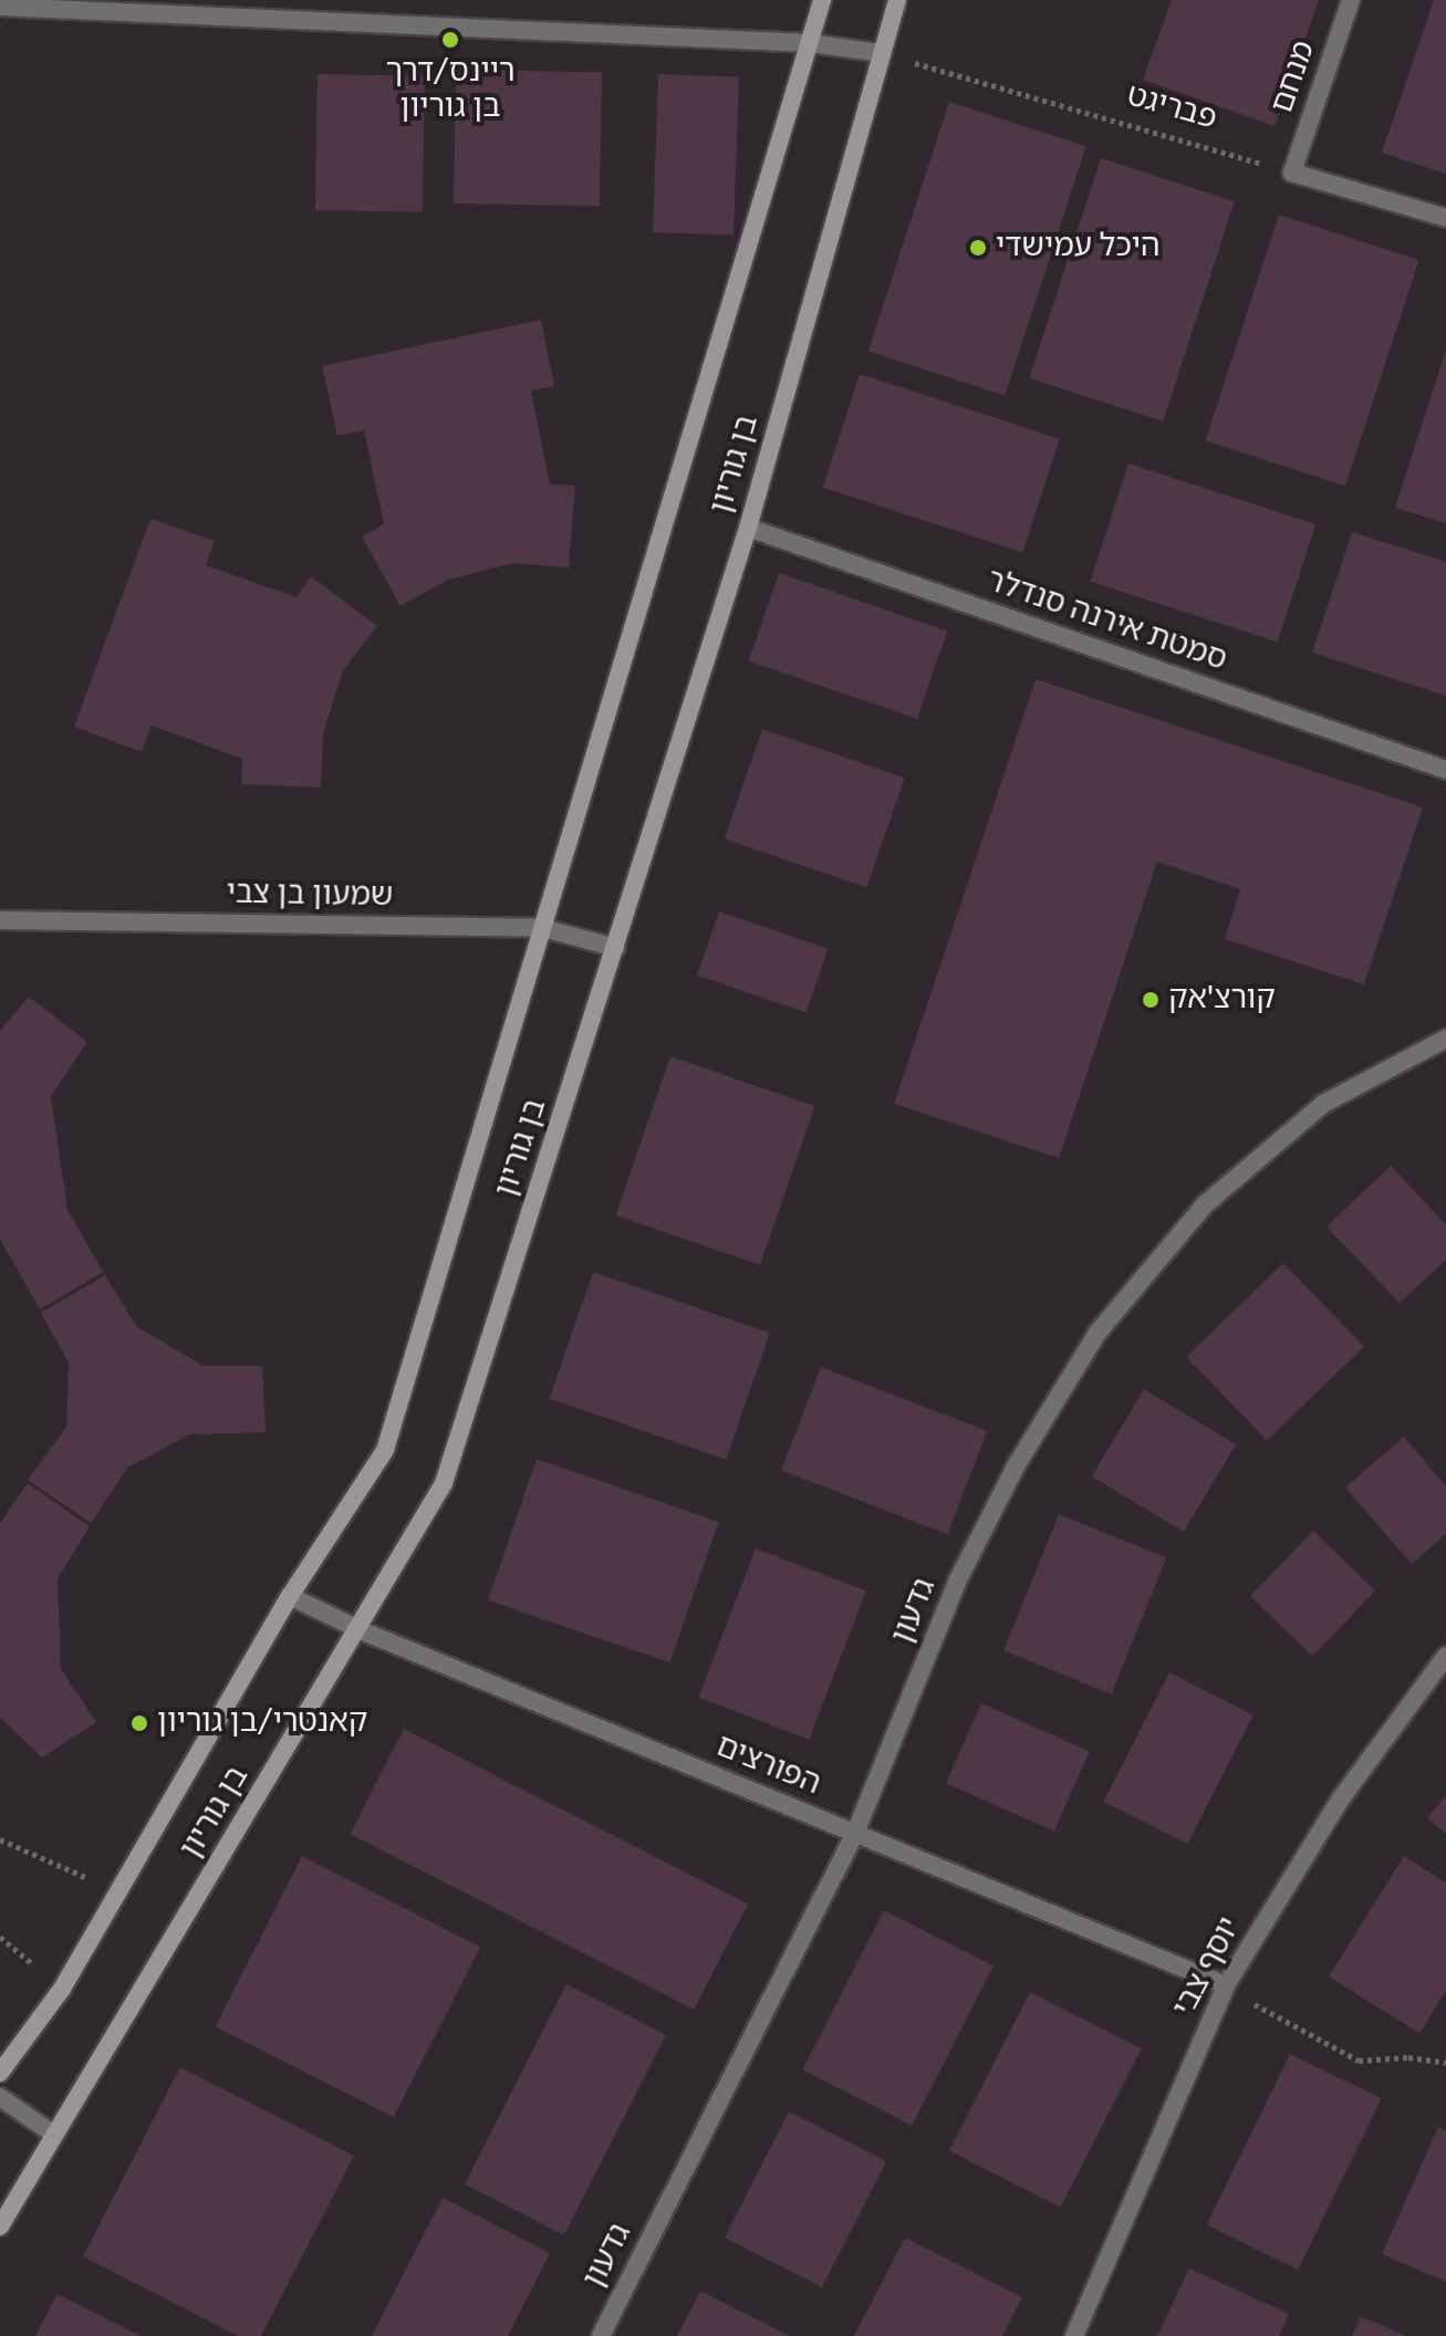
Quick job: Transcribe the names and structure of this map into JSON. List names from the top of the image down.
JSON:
{
  "streets": {
    "main road": ["בן גוריון"],
    "street": [
      "מנחם",
      "סמטת אירנה סנדלר",
      "שמעון בן צבי",
      "גדעון",
      "הפורצים",
      "יוסף צבי"
    ],
    "path": ["פבריגט"]
  },
  "crossings": [
    ["מנחם", "פבריגט"],
    ["פבריגט", "בן גוריון"],
    ["בן גוריון", "סמטת אירנה סנדלר"],
    ["בן גוריון", "שמעון בן צבי"],
    ["בן גוריון", "הפורצים"],
    ["גדעון", "הפורצים"],
    ["הפורצים", "יוסף צבי"]
  ],
  "places": [
    "ריינס/דרך בן גוריון",
    "היכל עמישדי",
    "קורצ'אק",
    "קאנטרי/בן גוריון"
  ]
}
